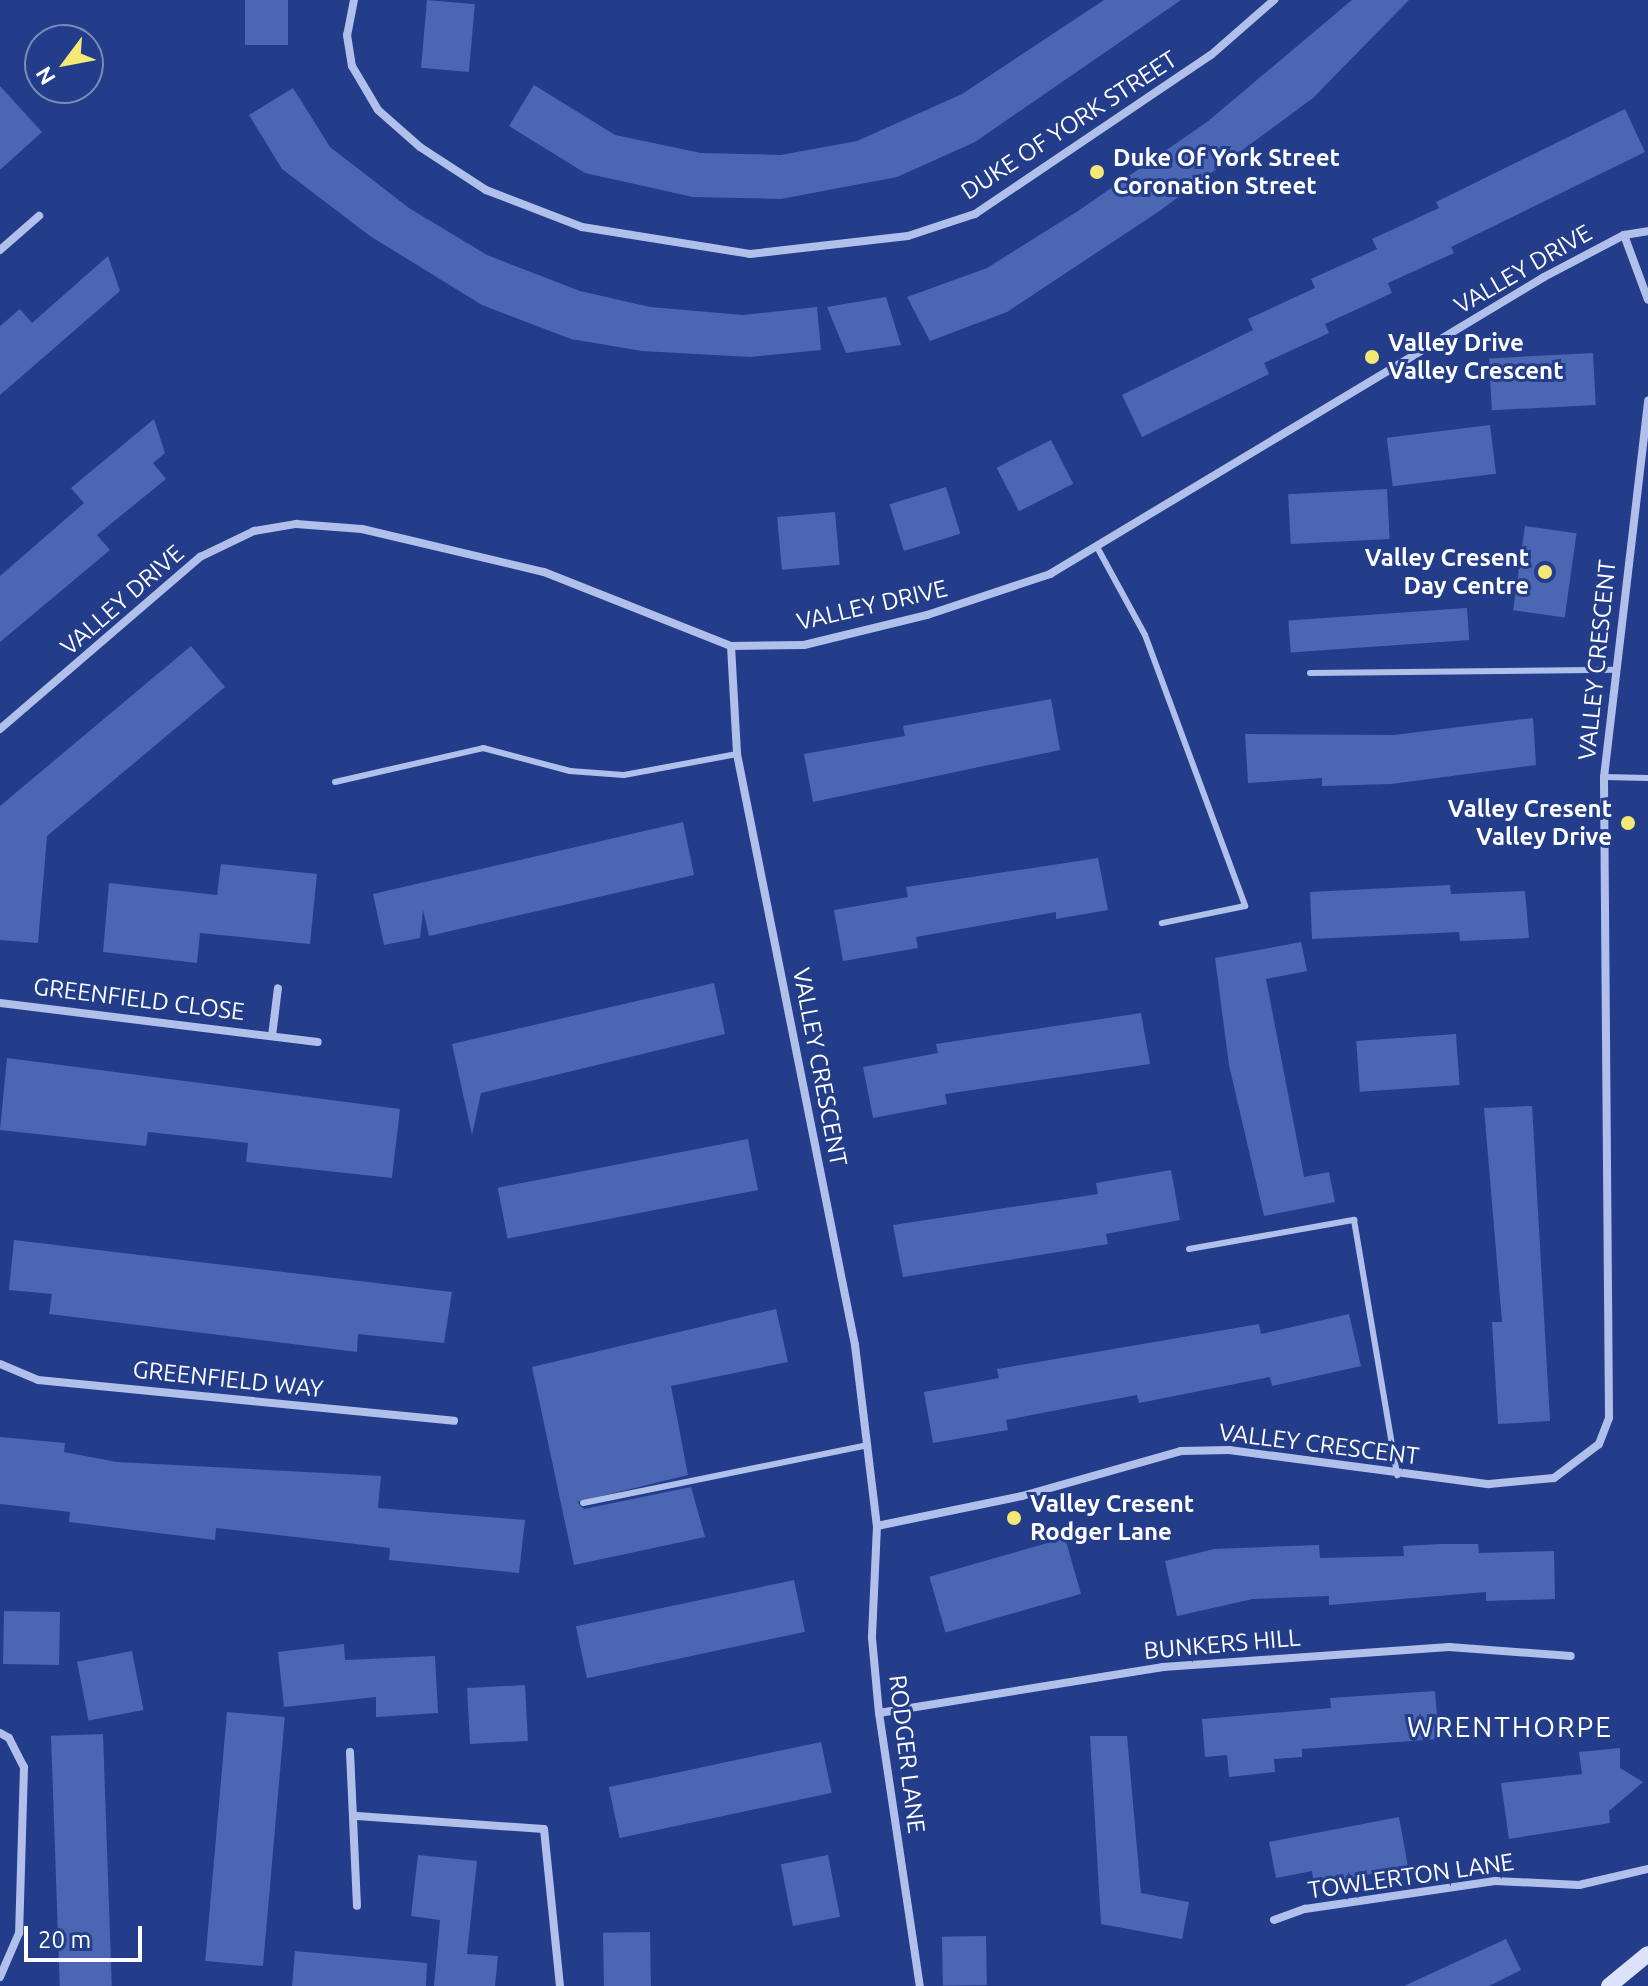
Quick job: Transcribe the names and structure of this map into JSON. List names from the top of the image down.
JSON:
{
  "streets": {
    "street": [
      "DUKE OF YORK STREET",
      "VALLEY DRIVE",
      "VALLEY CRESCENT",
      "GREENFIELD CLOSE",
      "GREENFIELD WAY",
      "BUNKERS HILL",
      "RODGER LANE",
      "TOWLERTON LANE"
    ]
  },
  "crossings": [
    ["VALLEY DRIVE", "VALLEY CRESCENT"],
    ["VALLEY CRESCENT", "RODGER LANE"],
    ["BUNKERS HILL", "RODGER LANE"]
  ],
  "districts": ["WRENTHORPE"],
  "places": [
    "Duke Of York Street Coronation Street",
    "Valley Drive Valley Crescent",
    "Valley Cresent Day Centre",
    "Valley Cresent Valley Drive",
    "Valley Cresent Rodger Lane"
  ],
  "scale_bar": "20 m",
  "north": "bottom left"
}
